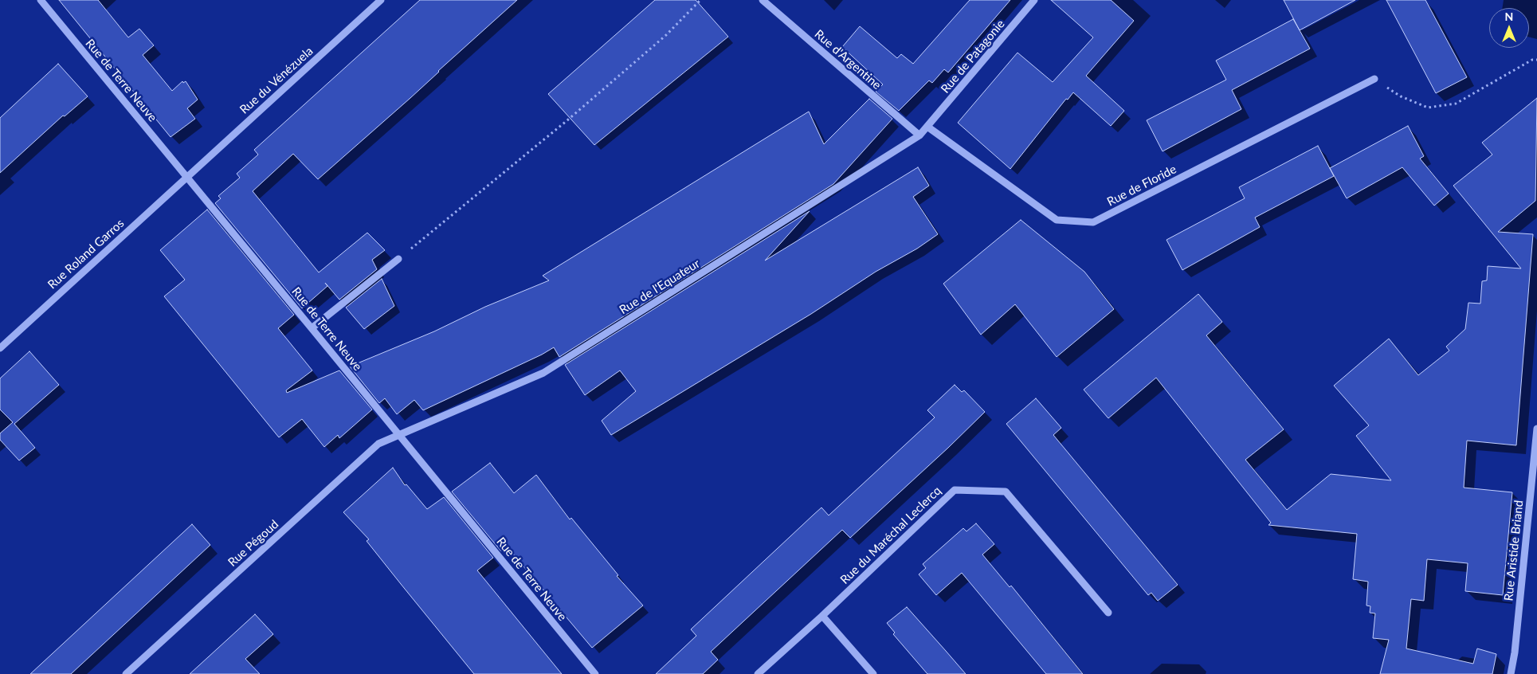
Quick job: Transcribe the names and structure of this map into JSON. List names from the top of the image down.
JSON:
{
  "streets": {
    "street": [
      "Rue de Patagonie",
      "Rue d'Argentine",
      "Rue de Terre Neuve",
      "Rue du Vénézuela",
      "Rue de Floride",
      "Rue Roland Garros",
      "Rue de l'Equateur",
      "Rue du Maréchal Leclercq",
      "Rue Pégoud",
      "Rue Aristide Briand"
    ]
  },
  "crossings": [
    ["Rue de Patagonie", "Rue d'Argentine"],
    ["Rue de Patagonie", "Rue de Floride"],
    ["Rue de Patagonie", "Rue de l'Equateur"],
    ["Rue d'Argentine", "Rue de l'Equateur"],
    ["Rue de Terre Neuve", "Rue du Vénézuela"],
    ["Rue de Terre Neuve", "Rue Roland Garros"],
    ["Rue de Terre Neuve", "Rue de l'Equateur"],
    ["Rue de Terre Neuve", "Rue Pégoud"],
    ["Rue du Vénézuela", "Rue Roland Garros"],
    ["Rue de l'Equateur", "Rue Pégoud"]
  ],
  "north": "top"
}
